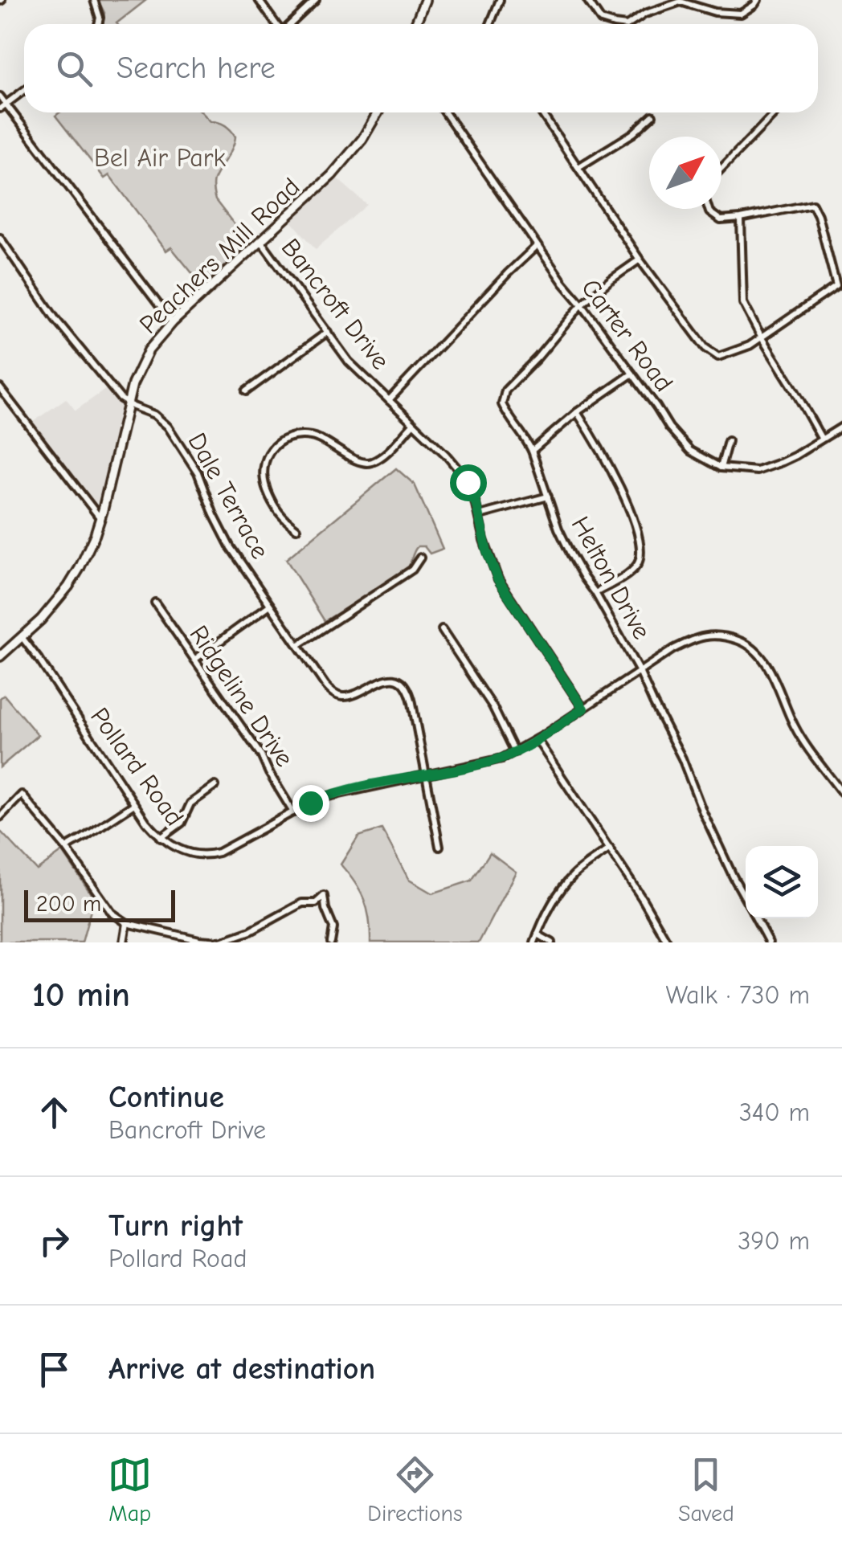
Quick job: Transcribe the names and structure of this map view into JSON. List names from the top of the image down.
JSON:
{
  "streets": {
    "main road": ["Peachers Mill Road"],
    "street": [
      "Bancroft Drive",
      "Carter Road",
      "Dale Terrace",
      "Helton Drive",
      "Ridgeline Drive",
      "Pollard Road"
    ]
  },
  "crossings": [
    ["Peachers Mill Road", "Bancroft Drive"],
    ["Peachers Mill Road", "Dale Terrace"],
    ["Peachers Mill Road", "Pollard Road"],
    ["Bancroft Drive", "Pollard Road"],
    ["Carter Road", "Helton Drive"],
    ["Dale Terrace", "Pollard Road"],
    ["Helton Drive", "Pollard Road"],
    ["Ridgeline Drive", "Pollard Road"]
  ],
  "parks": ["Bel Air Park"],
  "scale_bar": "200 m",
  "north": "top right",
  "page": {
    "search": "Search here",
    "scale": "200 m",
    "heading": ["10 min", "Walk · 730 m"],
    "list": [
      ["Continue", "Bancroft Drive", "340 m"],
      ["Turn right", "Pollard Road", "390 m"],
      "Arrive at destination"
    ],
    "nav": ["Map", "Directions", "Saved"]
  }
}
